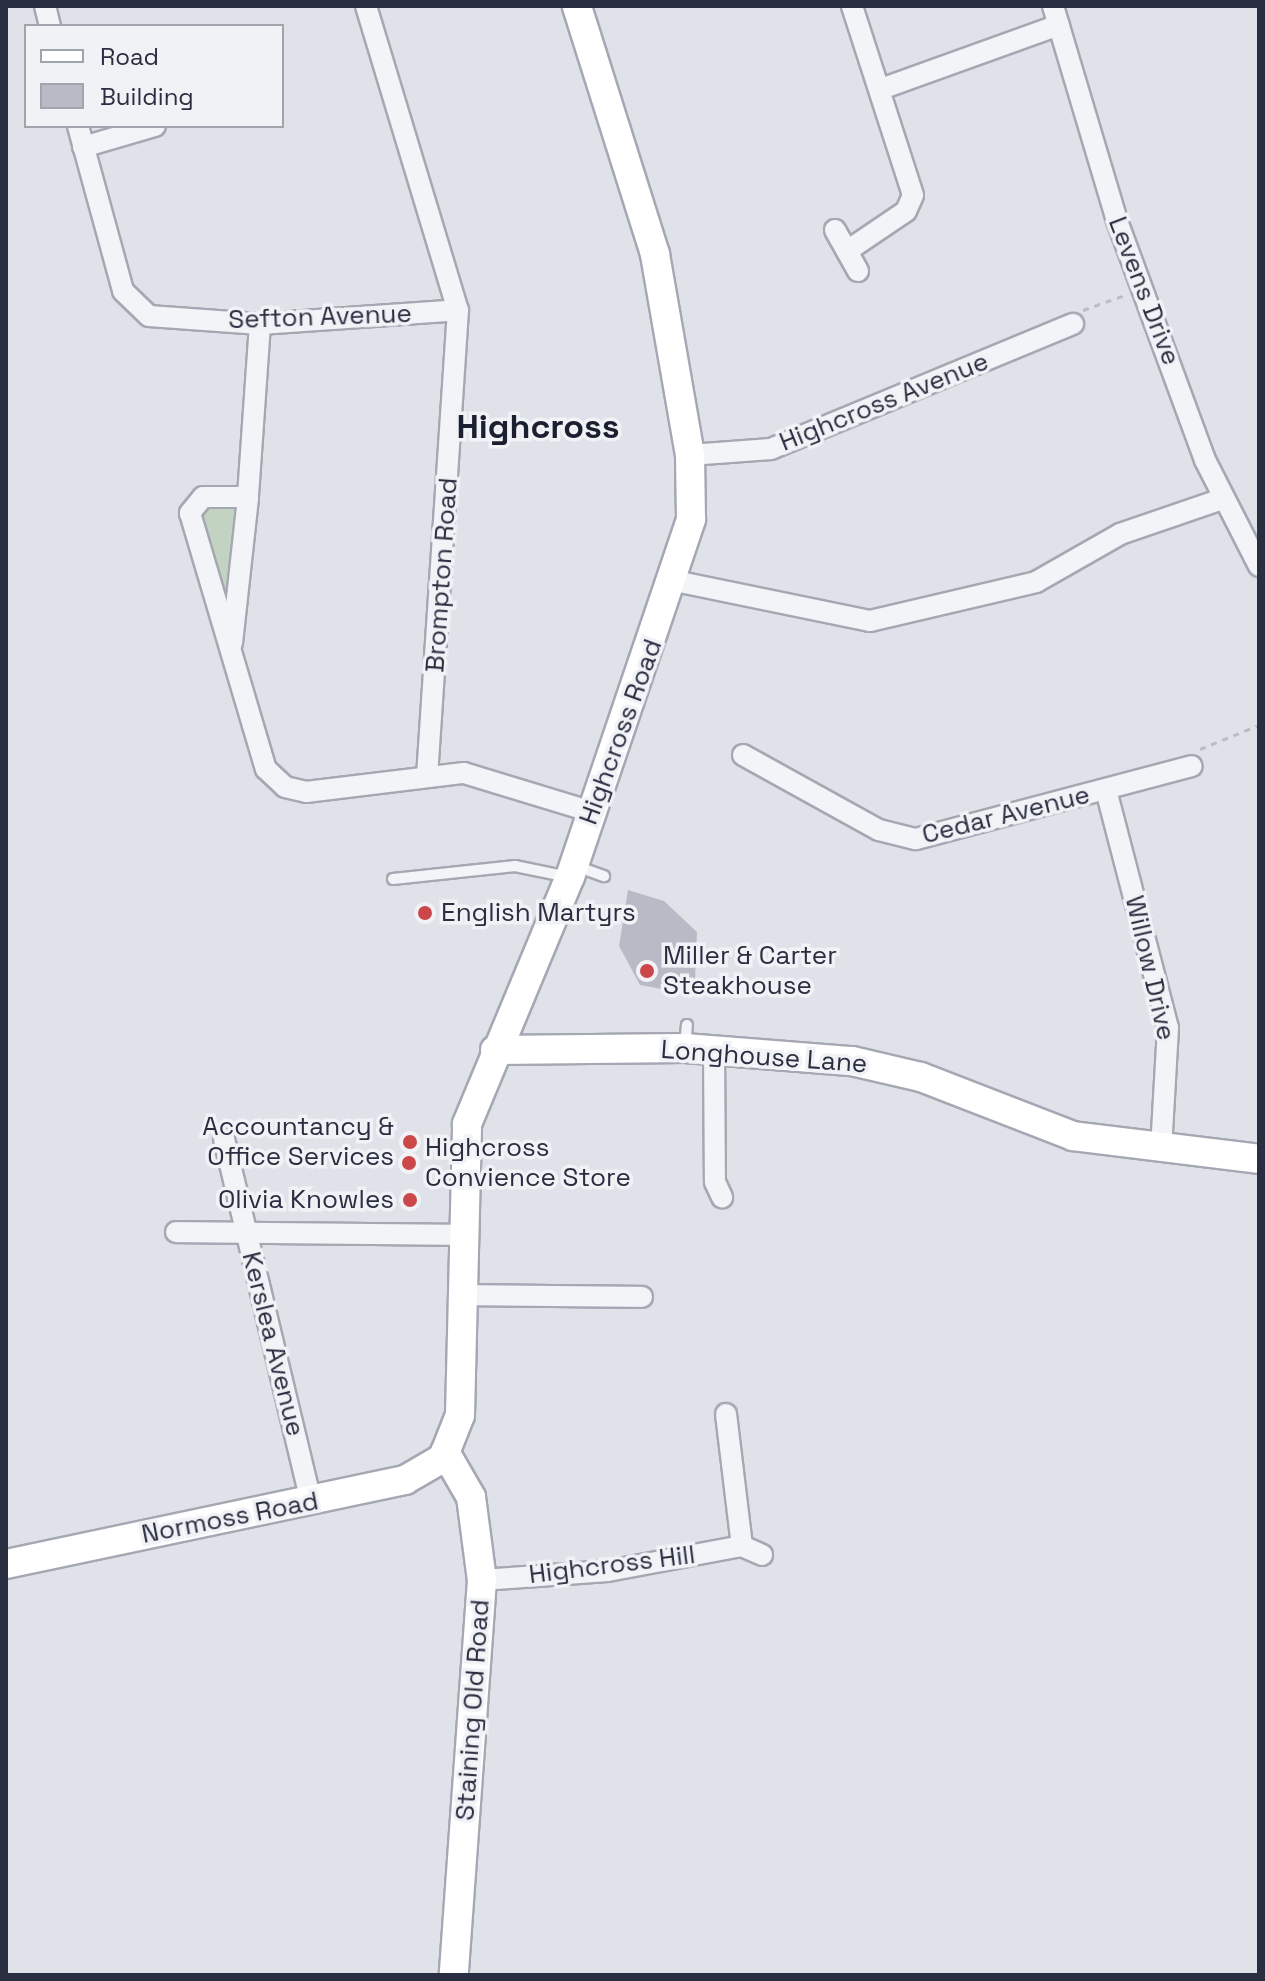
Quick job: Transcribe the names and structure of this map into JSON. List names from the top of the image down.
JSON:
{
  "streets": {
    "main road": [
      "Highcross Road",
      "Longhouse Lane",
      "Normoss Road",
      "Staining Old Road"
    ],
    "street": [
      "Levens Drive",
      "Sefton Avenue",
      "Highcross Avenue",
      "Brompton Road",
      "Cedar Avenue",
      "Willow Drive",
      "Kerslea Avenue",
      "Highcross Hill"
    ]
  },
  "crossings": [
    ["Sefton Avenue", "Brompton Road"],
    ["Highcross Avenue", "Highcross Road"],
    ["Highcross Road", "Longhouse Lane"],
    ["Highcross Road", "Normoss Road"],
    ["Highcross Road", "Staining Old Road"],
    ["Cedar Avenue", "Willow Drive"],
    ["Willow Drive", "Longhouse Lane"],
    ["Kerslea Avenue", "Normoss Road"],
    ["Normoss Road", "Staining Old Road"],
    ["Highcross Hill", "Staining Old Road"]
  ],
  "districts": ["Highcross"],
  "places": [
    "English Martyrs",
    "Miller & Carter Steakhouse",
    "Accountancy & Office Services",
    "Highcross Convience Store",
    "Olivia Knowles"
  ],
  "legend": ["Road", "Building"]
}
